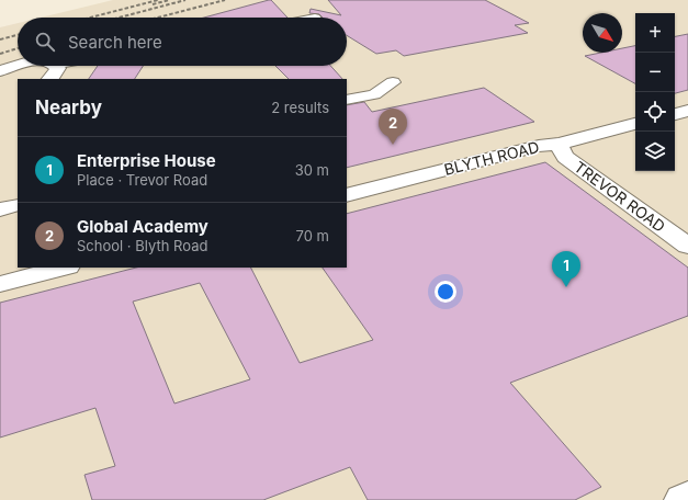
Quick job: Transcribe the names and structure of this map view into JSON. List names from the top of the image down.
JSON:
{
  "streets": {
    "street": ["BLYTH ROAD", "TREVOR ROAD"]
  },
  "crossings": [
    ["BLYTH ROAD", "TREVOR ROAD"]
  ],
  "north": "bottom right",
  "page": {
    "map_buttons": ["+", "−"],
    "search": "Search here",
    "heading": ["Nearby", "2 results"],
    "pins": ["2", "1"],
    "list": [
      {
        "mark": "1",
        "name": "Enterprise House",
        "note": "Place · Trevor Road",
        "value": "30 m"
      },
      {
        "mark": "2",
        "name": "Global Academy",
        "note": "School · Blyth Road",
        "value": "70 m"
      }
    ]
  }
}
